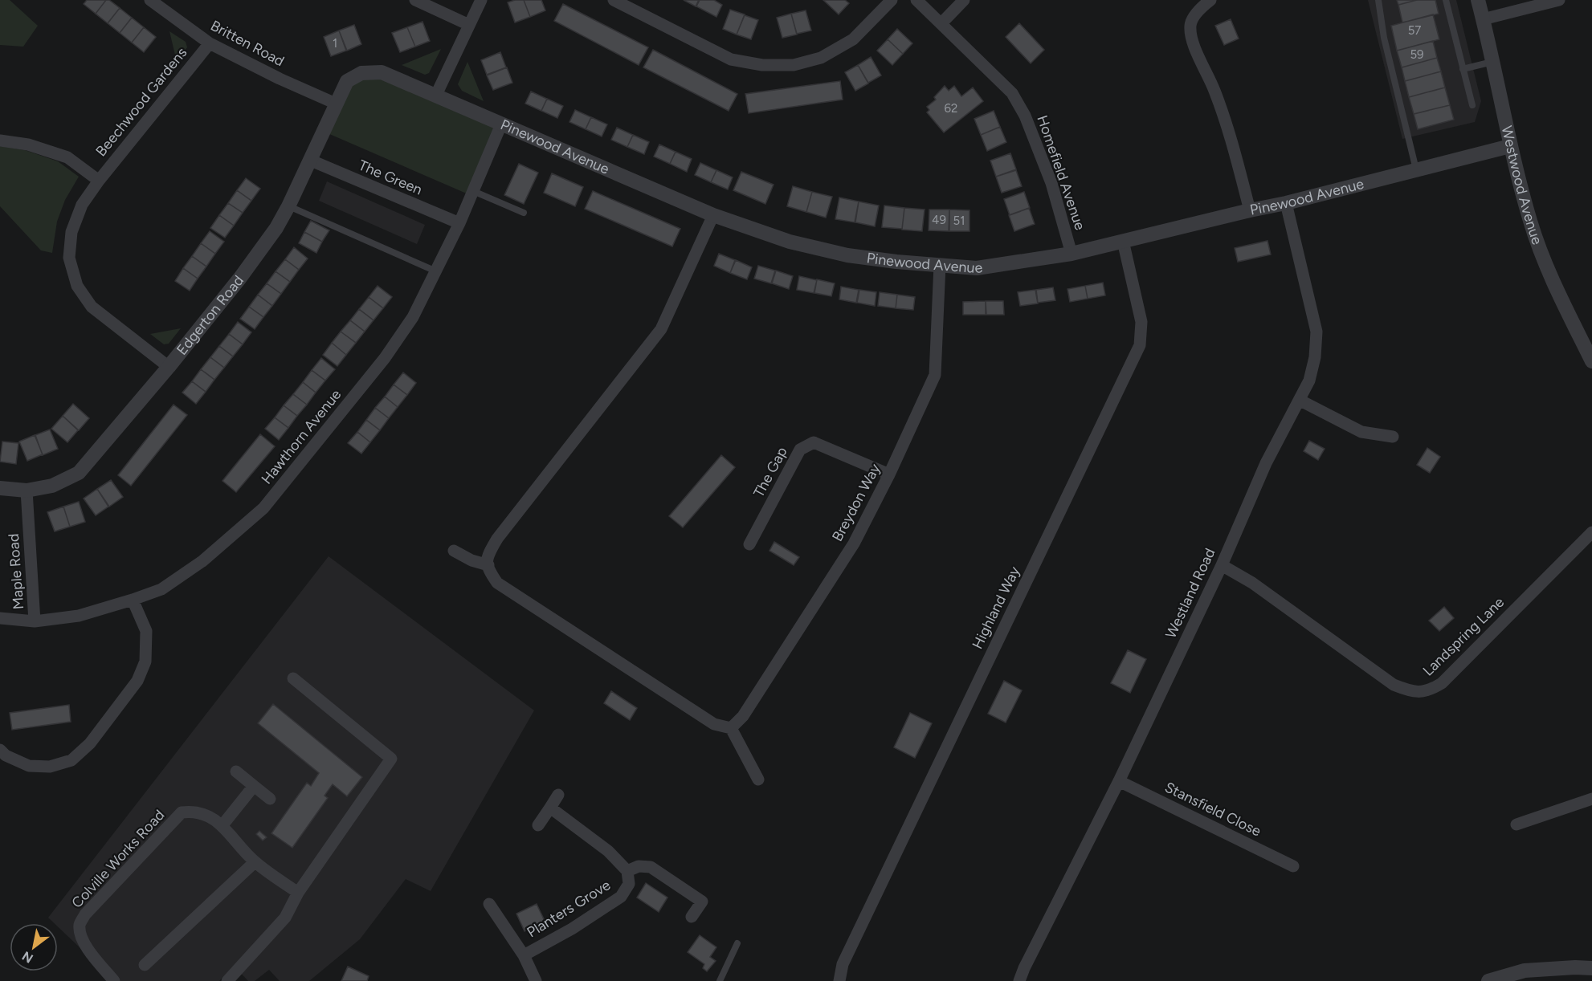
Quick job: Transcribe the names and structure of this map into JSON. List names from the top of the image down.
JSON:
{
  "streets": {
    "street": [
      "Britten Road",
      "Beechwood Gardens",
      "Pinewood Avenue",
      "Homefield Avenue",
      "The Green",
      "Westwood Avenue",
      "Edgerton Road",
      "Hawthorn Avenue",
      "The Gap",
      "Breydon Way",
      "Maple Road",
      "Westland Road",
      "Highland Way",
      "Landspring Lane",
      "Stansfield Close",
      "Colville Works Road",
      "Planters Grove"
    ]
  },
  "crossings": [
    ["Britten Road", "Beechwood Gardens"],
    ["Britten Road", "Edgerton Road"],
    ["Beechwood Gardens", "Edgerton Road"],
    ["Pinewood Avenue", "Homefield Avenue"],
    ["Pinewood Avenue", "Westwood Avenue"],
    ["Pinewood Avenue", "Edgerton Road"],
    ["Pinewood Avenue", "Hawthorn Avenue"],
    ["Pinewood Avenue", "Breydon Way"],
    ["Pinewood Avenue", "Westland Road"],
    ["Pinewood Avenue", "Highland Way"],
    ["The Green", "Edgerton Road"],
    ["The Green", "Hawthorn Avenue"],
    ["Edgerton Road", "Maple Road"],
    ["Hawthorn Avenue", "Maple Road"],
    ["The Gap", "Breydon Way"],
    ["Westland Road", "Landspring Lane"],
    ["Westland Road", "Stansfield Close"]
  ],
  "house_numbers": [
    "57",
    "1",
    "59",
    "62",
    "49",
    "51"
  ],
  "north": "bottom left"
}
